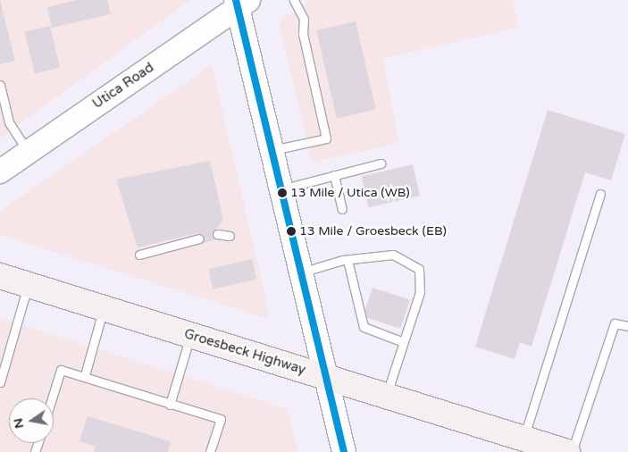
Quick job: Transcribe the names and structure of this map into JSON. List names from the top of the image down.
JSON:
{
  "streets": {
    "main road": ["Utica Road", "Groesbeck Highway"]
  },
  "places": ["13 Mile / Utica (WB)", "13 Mile / Groesbeck (EB)"],
  "north": "left"
}
